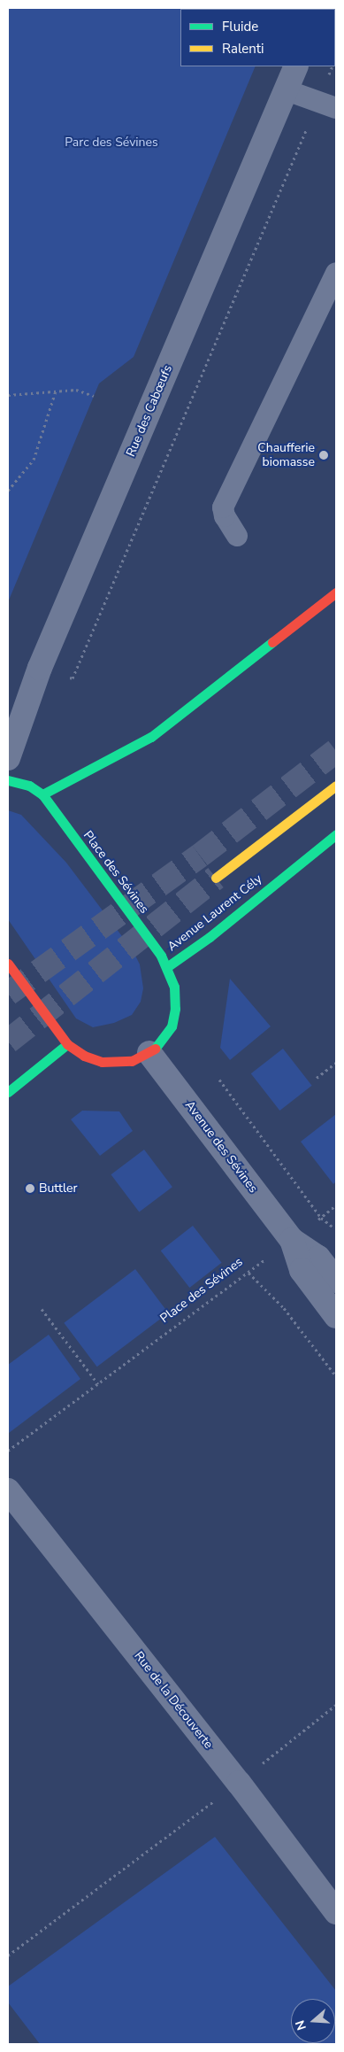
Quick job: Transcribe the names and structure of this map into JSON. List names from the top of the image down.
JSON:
{
  "streets": {
    "main road": ["Place des Sévines", "Avenue Laurent Cély"],
    "street": ["Rue des Cabœufs", "Avenue des Sévines", "Rue de la Découverte"]
  },
  "crossings": [
    ["Place des Sévines", "Avenue Laurent Cély"],
    ["Place des Sévines", "Avenue des Sévines"],
    ["Avenue Laurent Cély", "Avenue des Sévines"]
  ],
  "parks": ["Parc des Sévines"],
  "places": ["Chaufferie biomasse", "Buttler"],
  "legend": ["Fluide", "Ralenti"],
  "north": "left"
}
